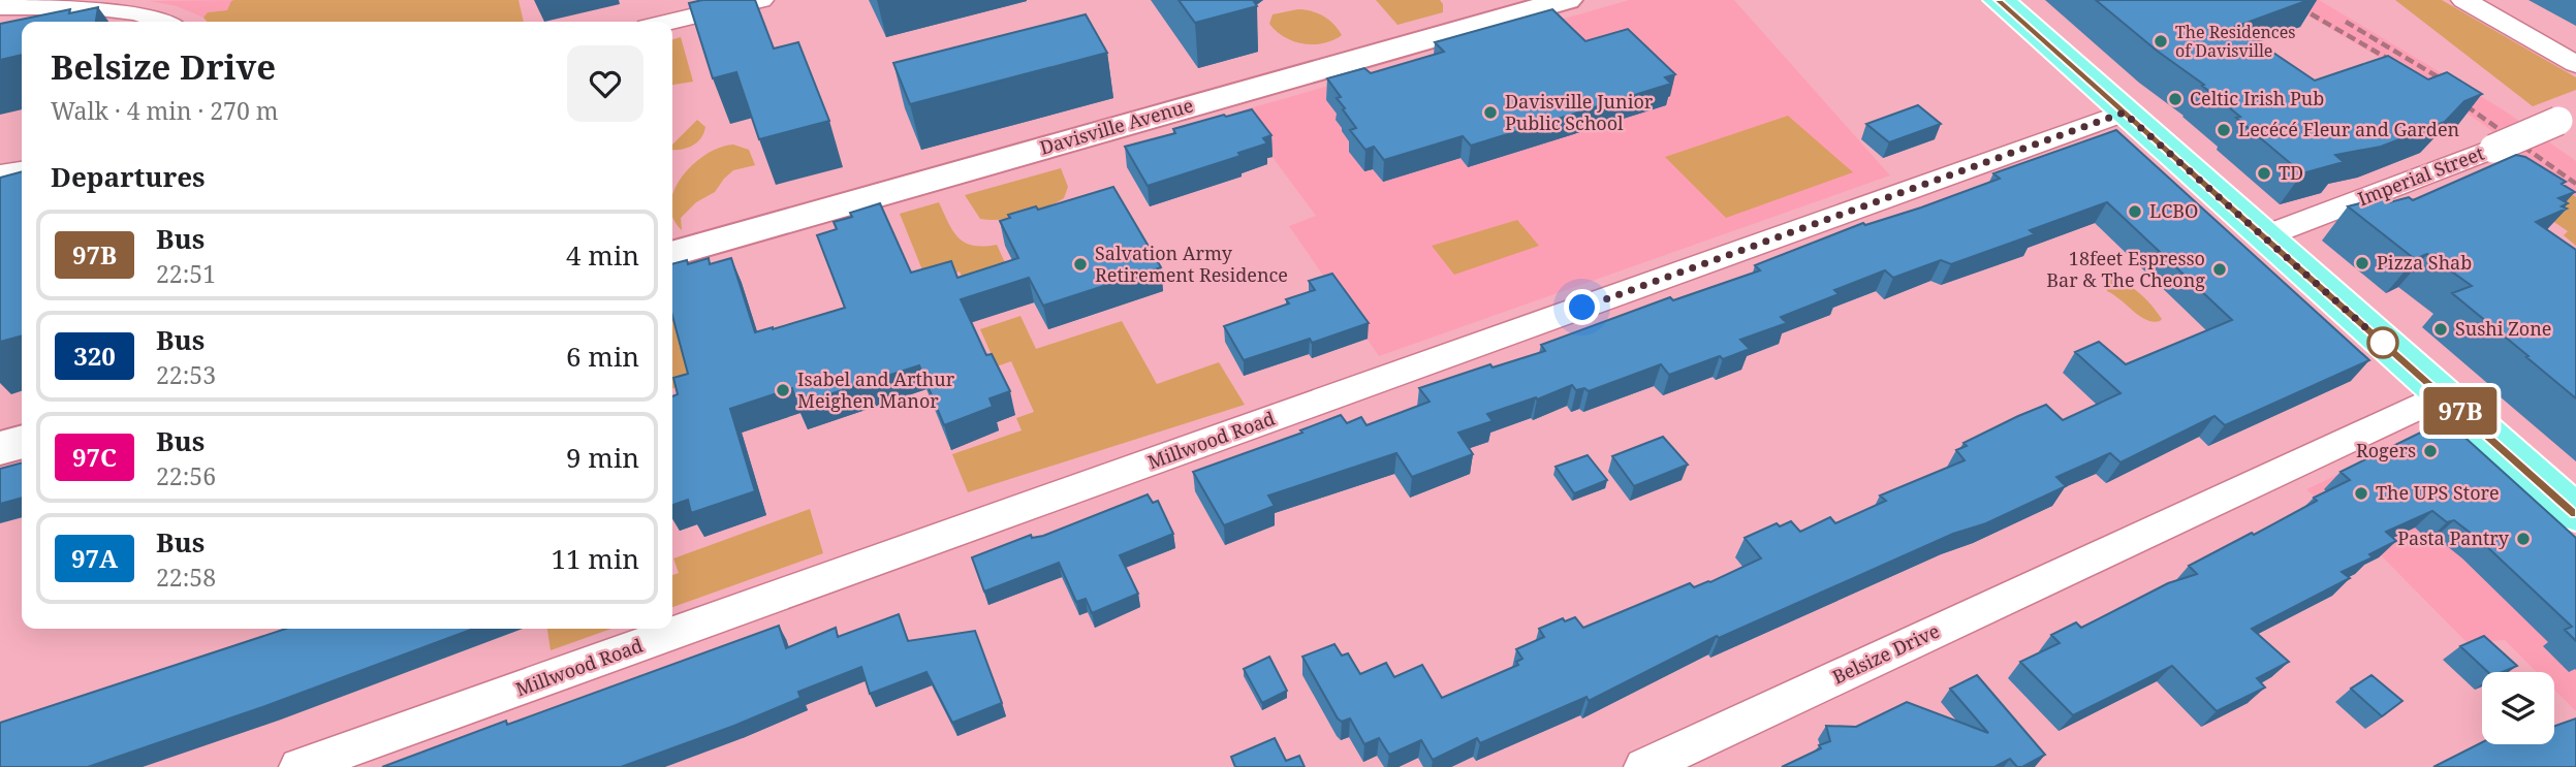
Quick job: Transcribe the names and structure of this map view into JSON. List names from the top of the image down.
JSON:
{
  "streets": {
    "street": [
      "Davisville Avenue",
      "Imperial Street",
      "Millwood Road",
      "Belsize Drive"
    ]
  },
  "places": [
    "The Residences of Davisville",
    "Celtic Irish Pub",
    "Davisville Junior Public School",
    "Lecécé Fleur and Garden",
    "TD",
    "LCBO",
    "Pizza Shab",
    "Salvation Army Retirement Residence",
    "18feet Espresso Bar & The Cheong",
    "Sushi Zone",
    "Isabel and Arthur Meighen Manor",
    "Rogers",
    "The UPS Store",
    "Pasta Pantry"
  ],
  "lines": ["bus line 97B"],
  "page": {
    "on_map": "97B",
    "heading": [
      ["Belsize Drive", "Walk · 4 min · 270 m"],
      "Departures"
    ],
    "list": [
      {
        "mark": "97B",
        "name": "Bus",
        "note": "22:51",
        "value": "4 min"
      },
      {
        "mark": "320",
        "name": "Bus",
        "note": "22:53",
        "value": "6 min"
      },
      {
        "mark": "97C",
        "name": "Bus",
        "note": "22:56",
        "value": "9 min"
      },
      {
        "mark": "97A",
        "name": "Bus",
        "note": "22:58",
        "value": "11 min"
      }
    ]
  }
}
